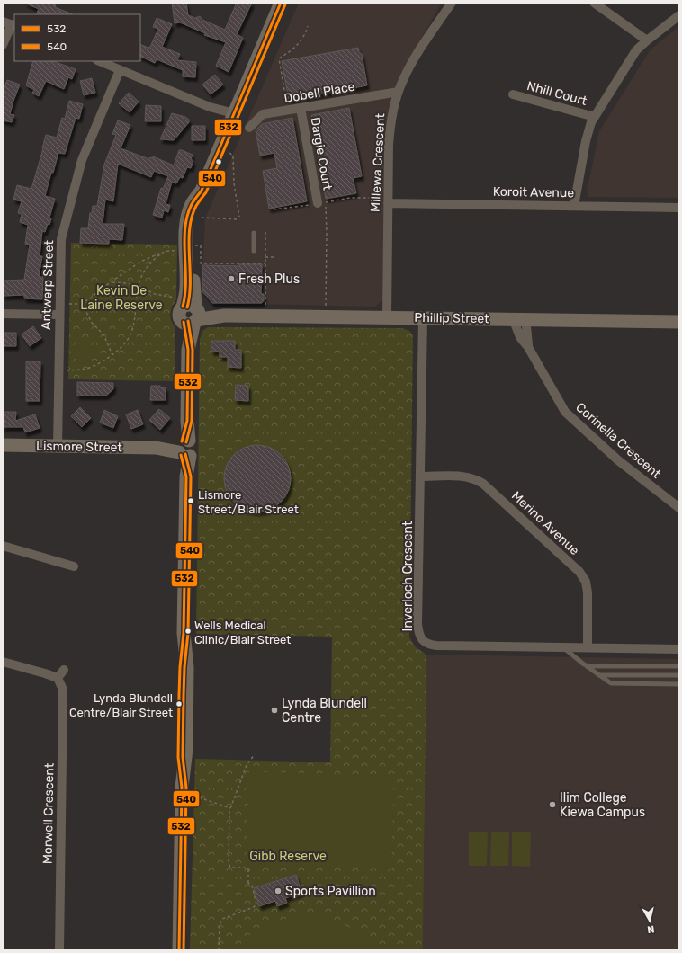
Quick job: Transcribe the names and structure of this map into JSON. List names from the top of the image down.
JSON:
{
  "streets": {
    "street": [
      "Dobell Place",
      "Nhill Court",
      "Dargie Court",
      "Millewa Crescent",
      "Koroit Avenue",
      "Antwerp Street",
      "Phillip Street",
      "Corinella Crescent",
      "Lismore Street",
      "Merino Avenue",
      "Inverloch Crescent",
      "Morwell Crescent"
    ]
  },
  "crossings": [
    ["Dobell Place", "Dargie Court"],
    ["Dobell Place", "Millewa Crescent"],
    ["Millewa Crescent", "Koroit Avenue"],
    ["Millewa Crescent", "Phillip Street"],
    ["Antwerp Street", "Lismore Street"],
    ["Phillip Street", "Corinella Crescent"],
    ["Phillip Street", "Inverloch Crescent"],
    ["Merino Avenue", "Inverloch Crescent"]
  ],
  "parks": ["Kevin De Laine Reserve", "Gibb Reserve"],
  "places": [
    "Fresh Plus",
    "Lismore Street/Blair Street",
    "Wells Medical Clinic/Blair Street",
    "Lynda Blundell Centre/Blair Street",
    "Lynda Blundell Centre",
    "Ilim College Kiewa Campus",
    "Sports Pavillion"
  ],
  "lines": ["transit line 532", "transit line 540"],
  "legend": ["532", "540"],
  "north": "bottom"
}
